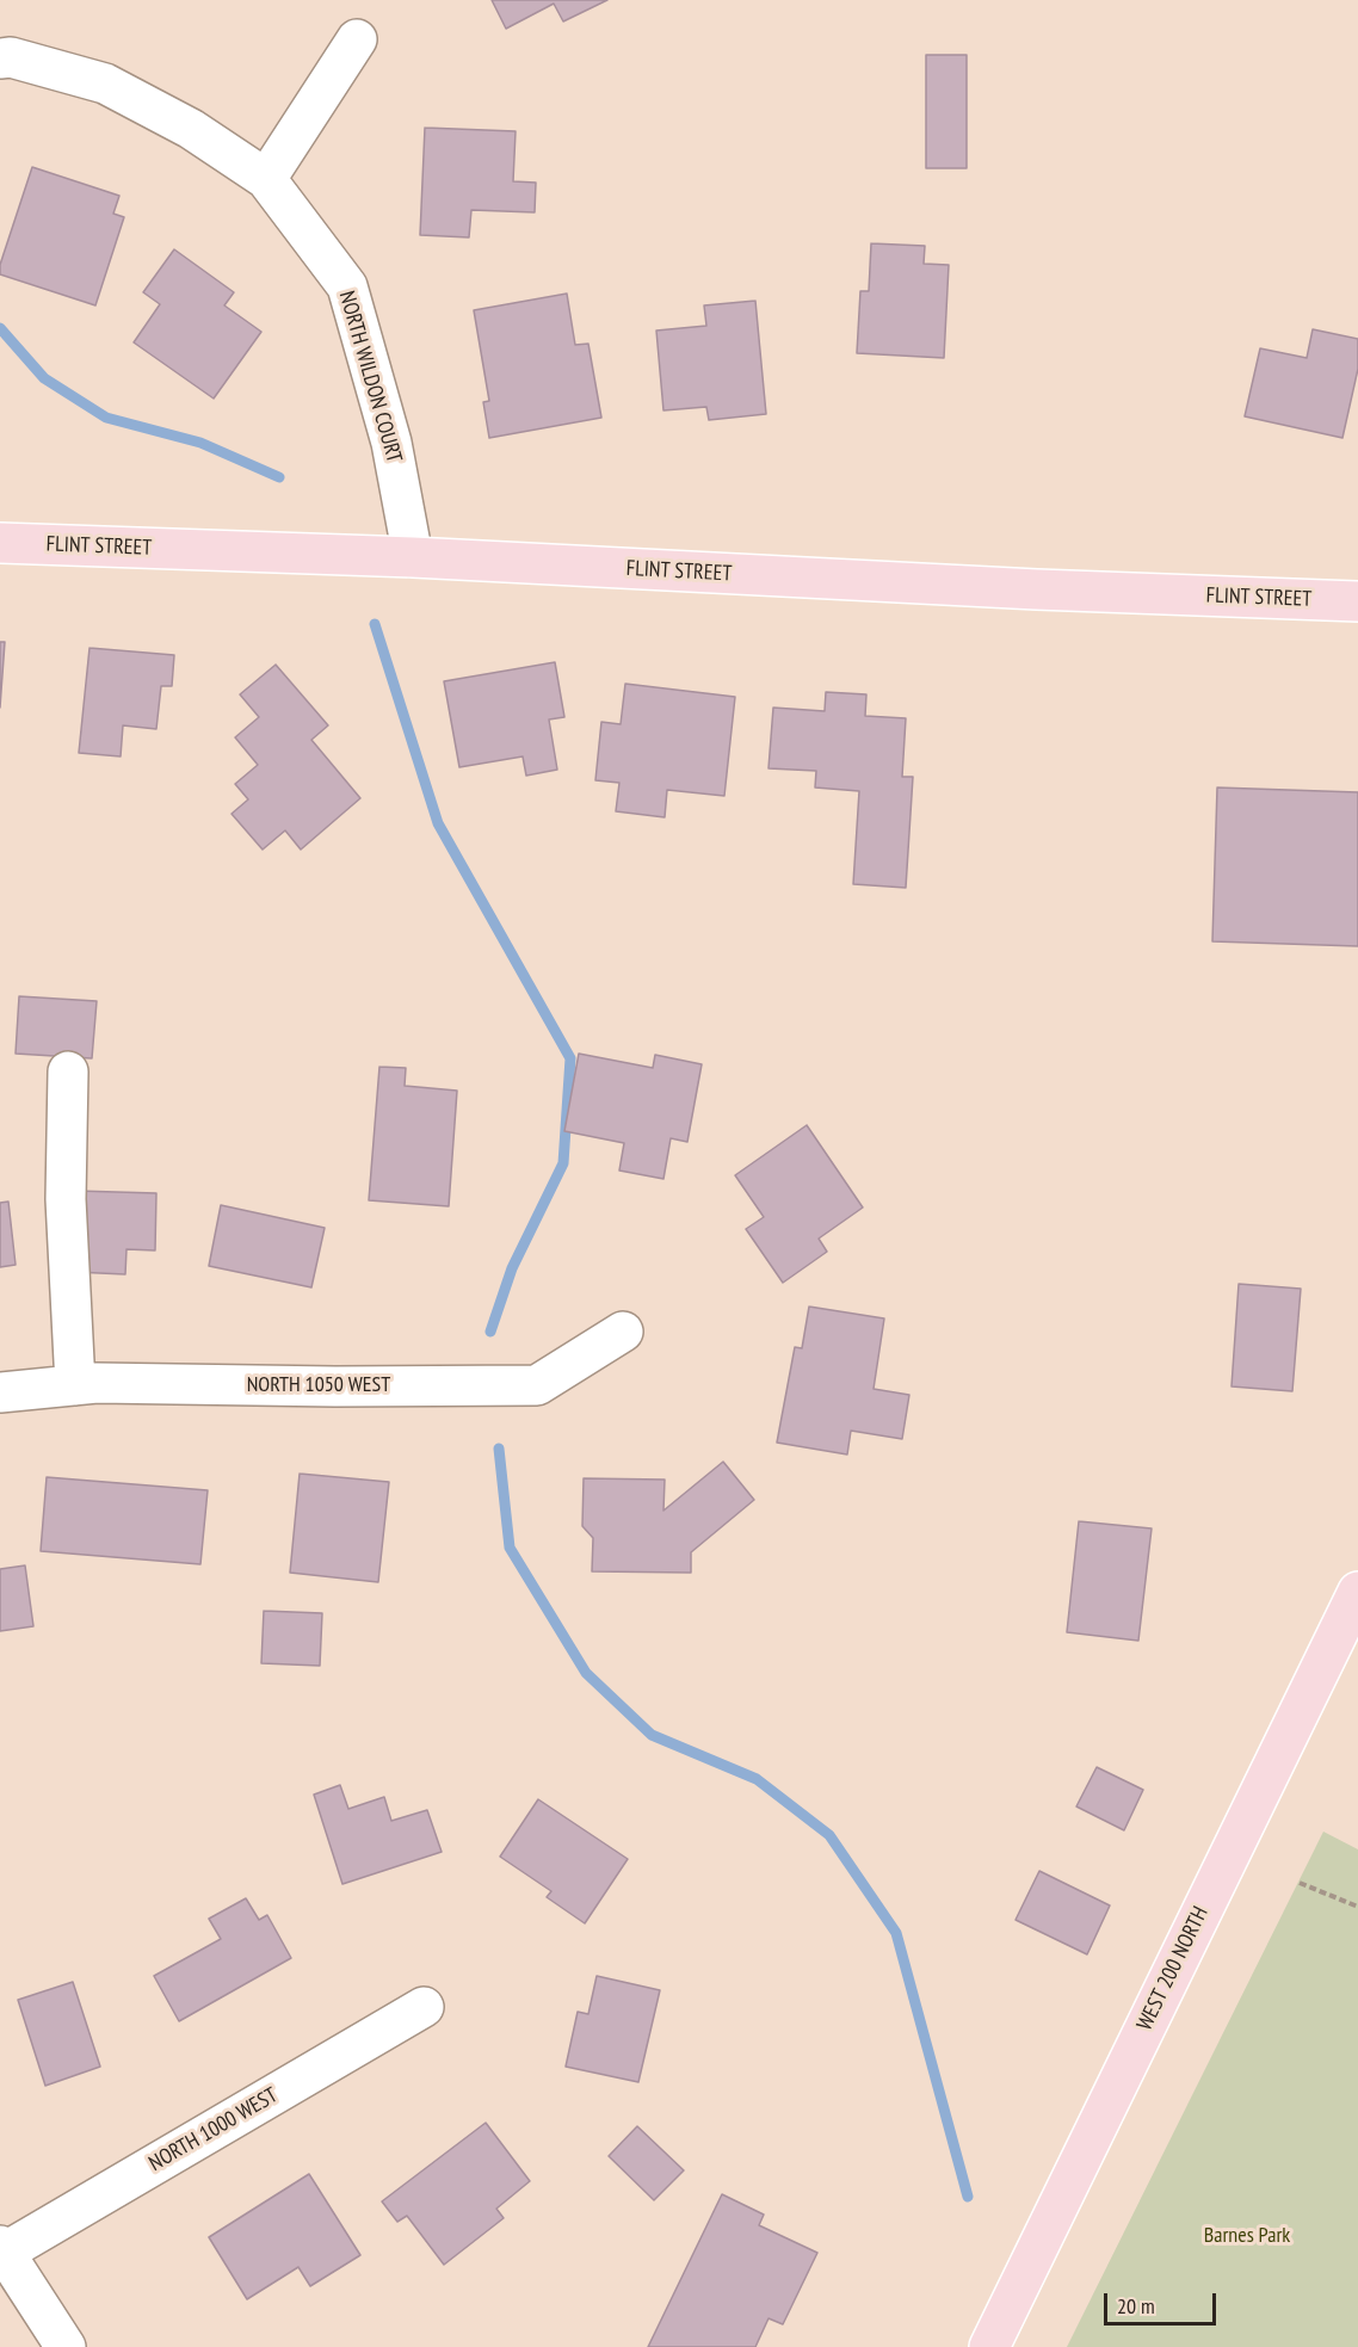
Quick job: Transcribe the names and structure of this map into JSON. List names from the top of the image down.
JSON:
{
  "streets": {
    "main road": ["FLINT STREET", "WEST 200 NORTH"],
    "street": ["NORTH WILDON COURT", "NORTH 1050 WEST", "NORTH 1000 WEST"]
  },
  "crossings": [
    ["NORTH WILDON COURT", "FLINT STREET"]
  ],
  "parks": ["Barnes Park"],
  "scale_bar": "20 m"
}
